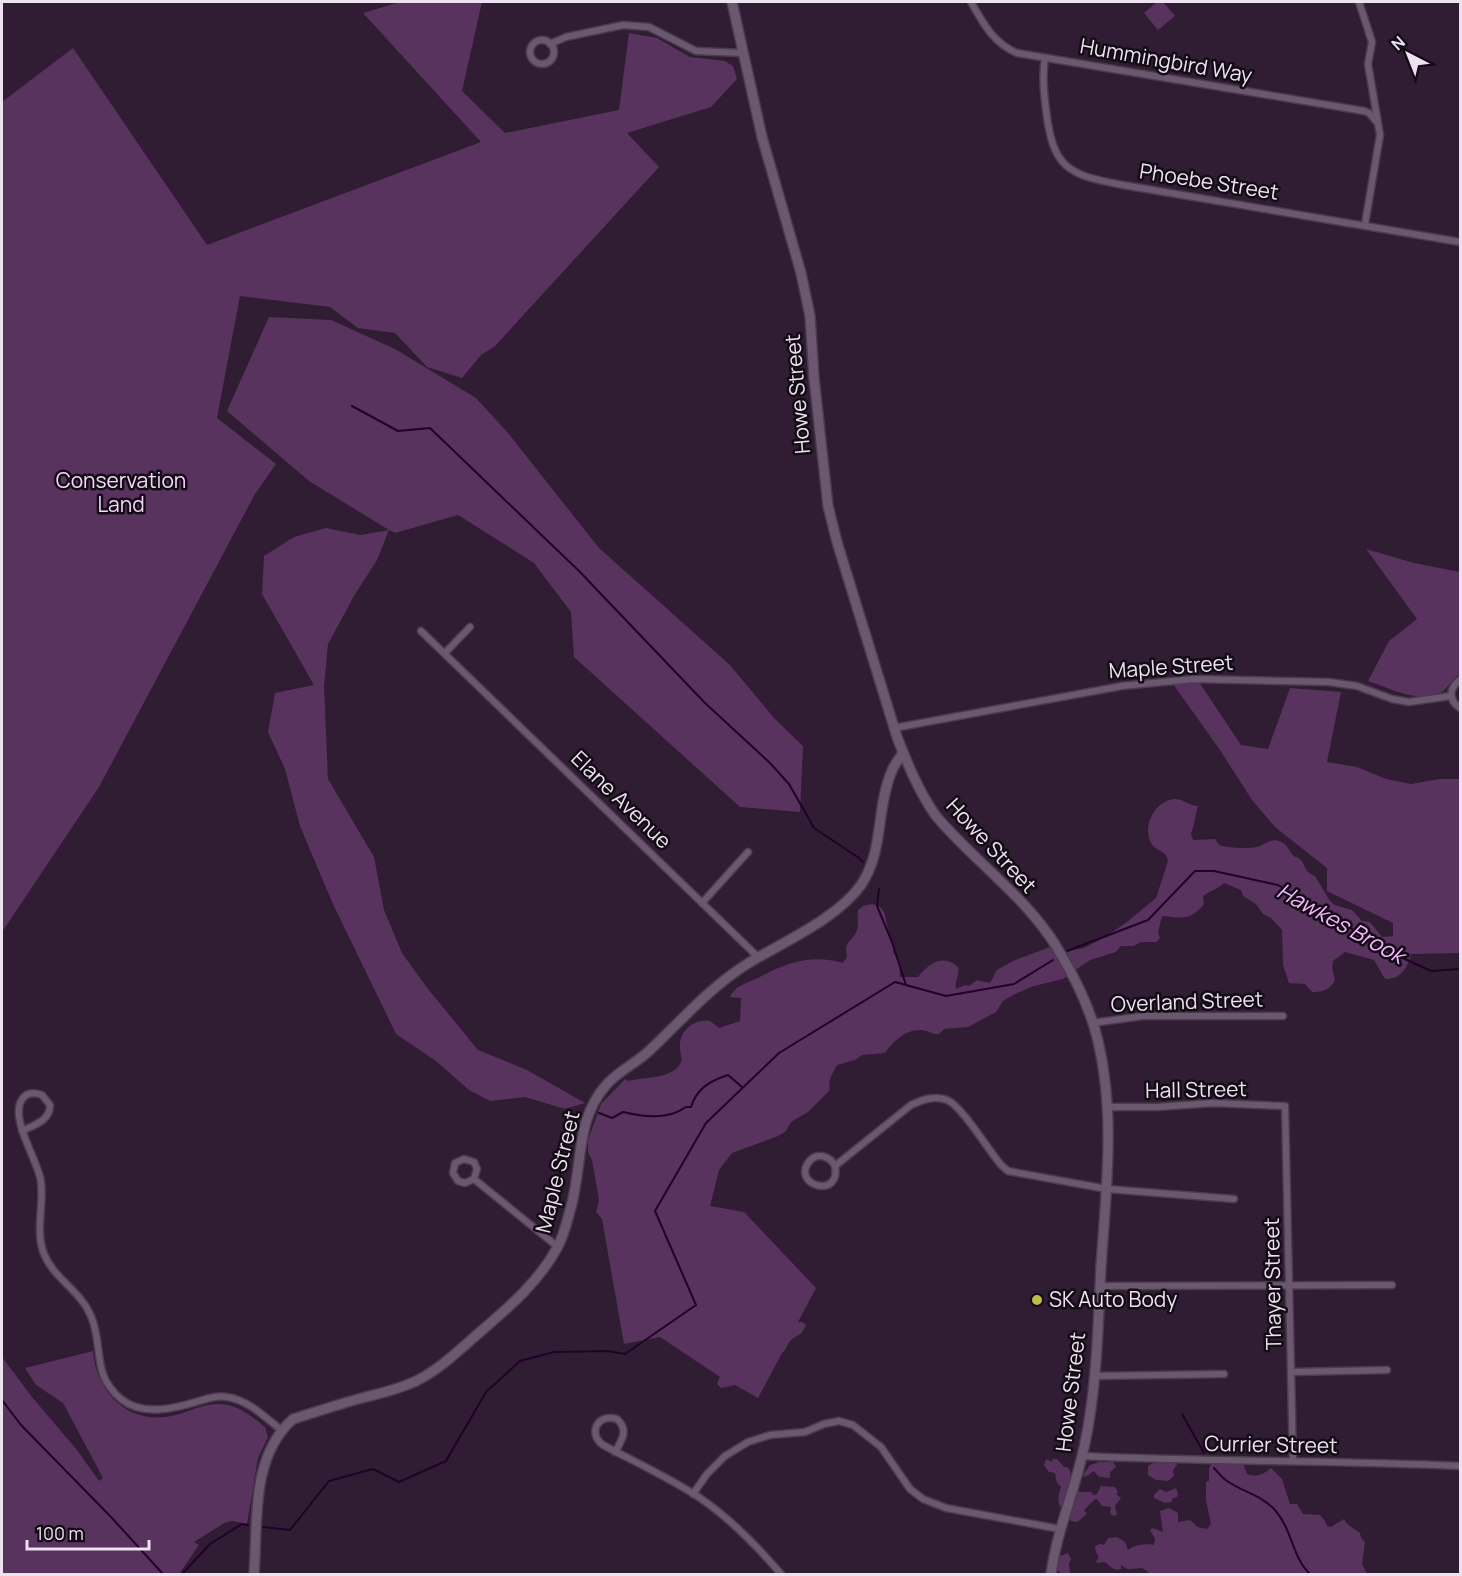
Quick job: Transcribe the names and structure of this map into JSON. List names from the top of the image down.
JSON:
{
  "streets": {
    "street": [
      "Hummingbird Way",
      "Phoebe Street",
      "Howe Street",
      "Maple Street",
      "Elane Avenue",
      "Overland Street",
      "Hall Street",
      "Thayer Street",
      "Currier Street"
    ]
  },
  "crossings": [
    ["Hummingbird Way", "Phoebe Street"],
    ["Howe Street", "Maple Street"],
    ["Howe Street", "Overland Street"],
    ["Howe Street", "Hall Street"],
    ["Howe Street", "Currier Street"],
    ["Maple Street", "Elane Avenue"],
    ["Hall Street", "Thayer Street"],
    ["Thayer Street", "Currier Street"]
  ],
  "water": ["Hawkes Brook"],
  "parks": ["Conservation Land"],
  "places": ["SK Auto Body"],
  "scale_bar": "100 m",
  "north": "top left"
}
